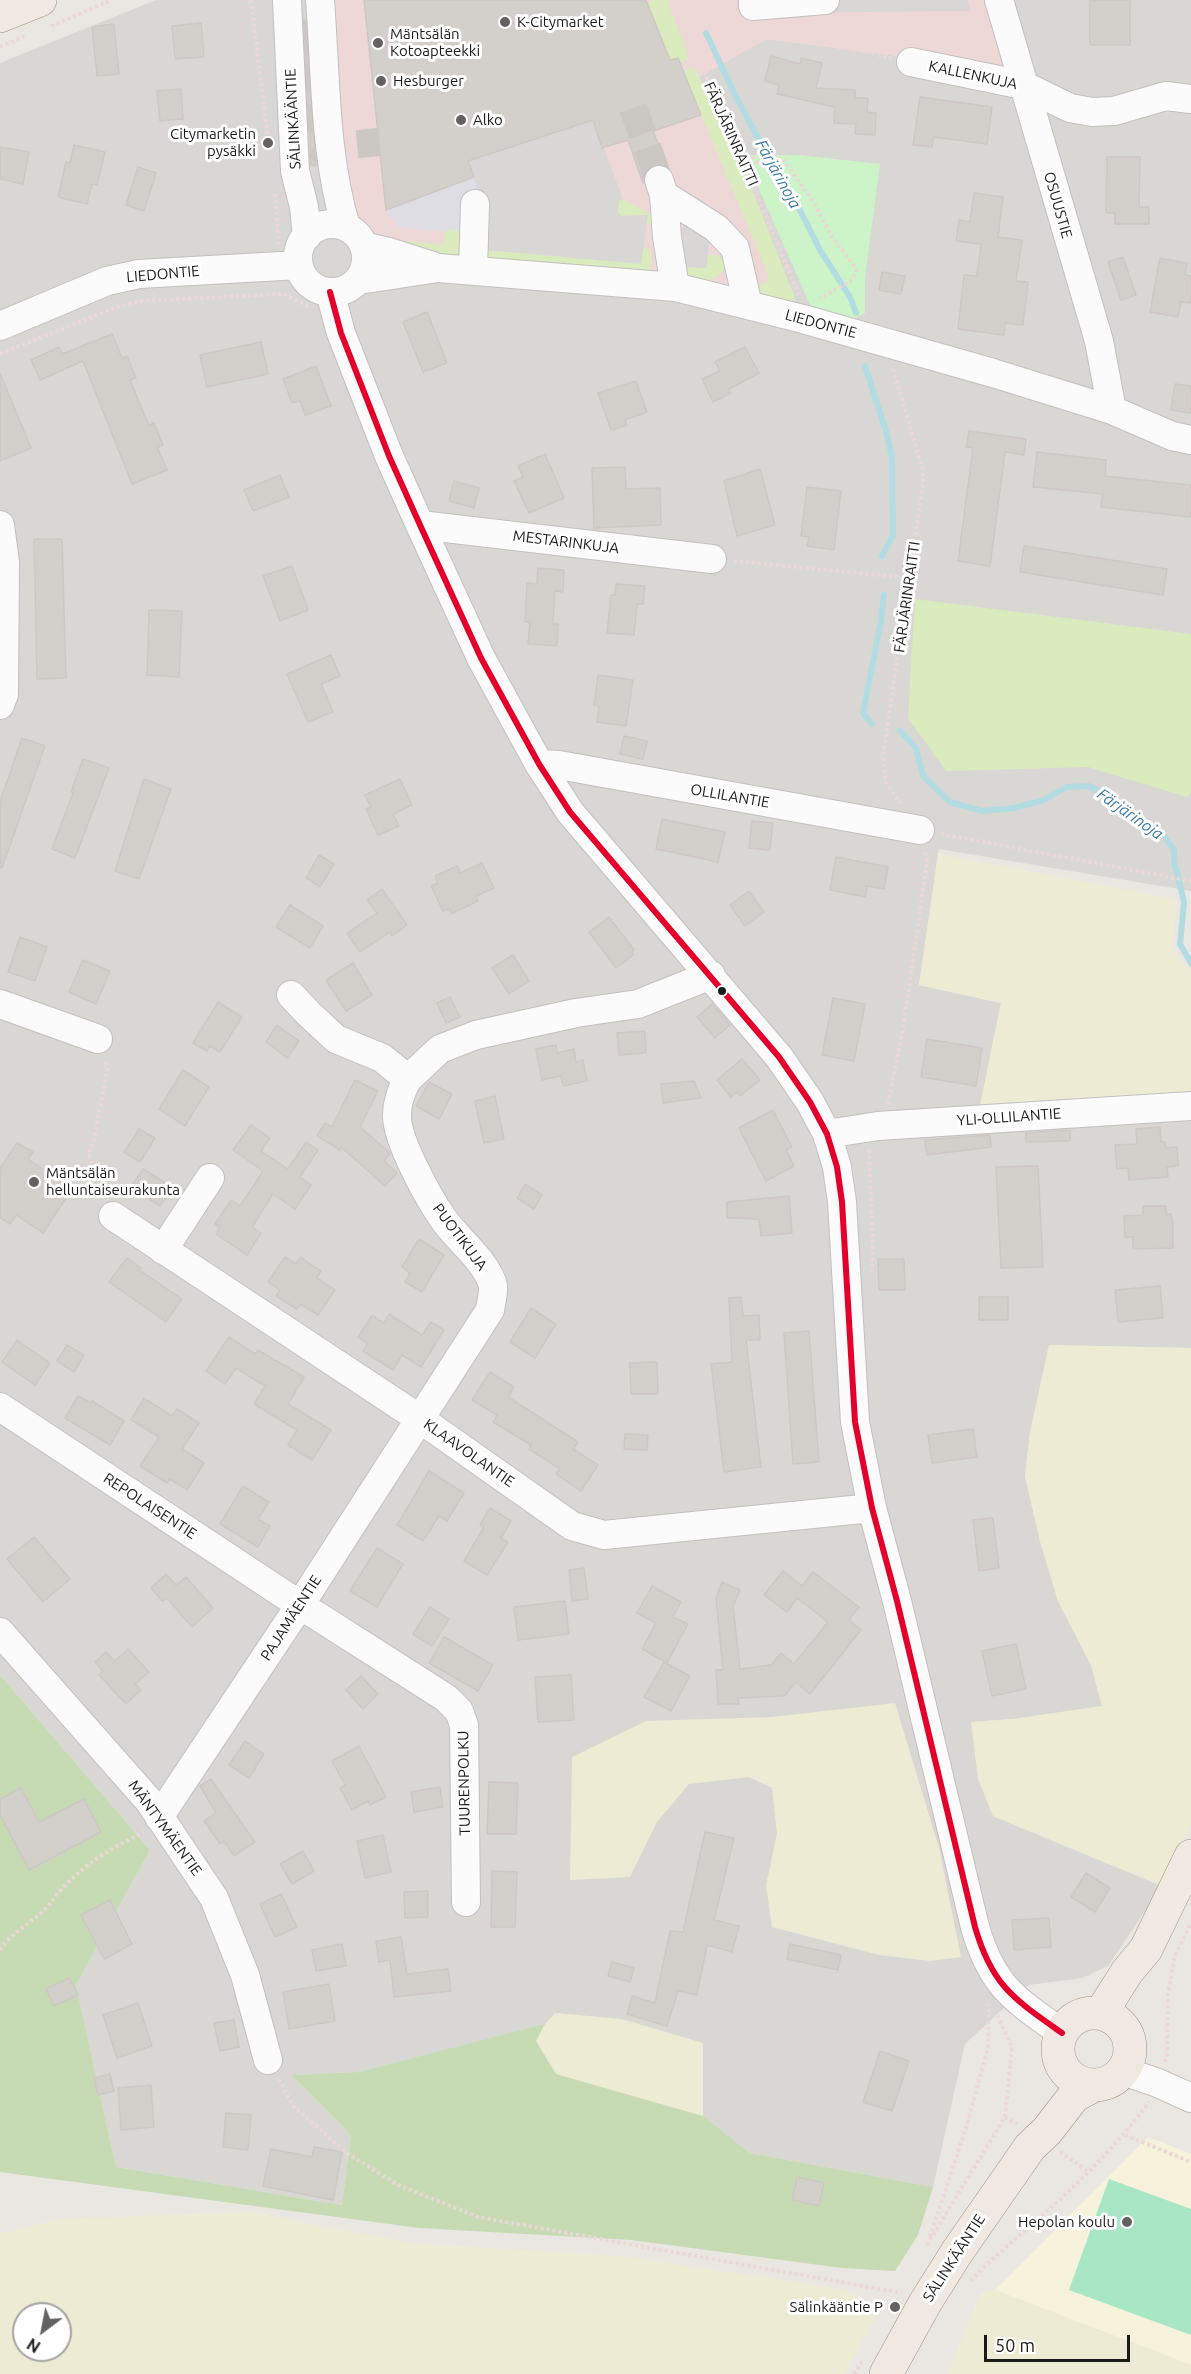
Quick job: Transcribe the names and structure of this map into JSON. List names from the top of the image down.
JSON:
{
  "streets": {
    "main road": ["SÄLINKÄÄNTIE"],
    "street": [
      "KALLENKUJA",
      "OSUUSTIE",
      "LIEDONTIE",
      "MESTARINKUJA",
      "OLLILANTIE",
      "YLI-OLLILANTIE",
      "PUOTIKUJA",
      "KLAAVOLANTIE",
      "REPOLAISENTIE",
      "PAJAMÄENTIE",
      "TUURENPOLKU",
      "MÄNTYMÄENTIE"
    ],
    "path": ["FÄRJÄRINRAITTI"]
  },
  "crossings": [
    ["KALLENKUJA", "FÄRJÄRINRAITTI"],
    ["KALLENKUJA", "OSUUSTIE"],
    ["SÄLINKÄÄNTIE", "LIEDONTIE"],
    ["FÄRJÄRINRAITTI", "OLLILANTIE"],
    ["OSUUSTIE", "LIEDONTIE"],
    ["PUOTIKUJA", "KLAAVOLANTIE"],
    ["PUOTIKUJA", "PAJAMÄENTIE"],
    ["KLAAVOLANTIE", "PAJAMÄENTIE"],
    ["REPOLAISENTIE", "PAJAMÄENTIE"],
    ["REPOLAISENTIE", "TUURENPOLKU"],
    ["PAJAMÄENTIE", "TUURENPOLKU"],
    ["PAJAMÄENTIE", "MÄNTYMÄENTIE"]
  ],
  "water": ["Färjärinoja"],
  "places": [
    "K-Citymarket",
    "Mäntsälän Kotoapteekki",
    "Hesburger",
    "Alko",
    "Citymarketin pysäkki",
    "Mäntsälän helluntaiseurakunta",
    "Hepolan koulu",
    "Sälinkääntie P"
  ],
  "scale_bar": "50 m",
  "north": "bottom left"
}
